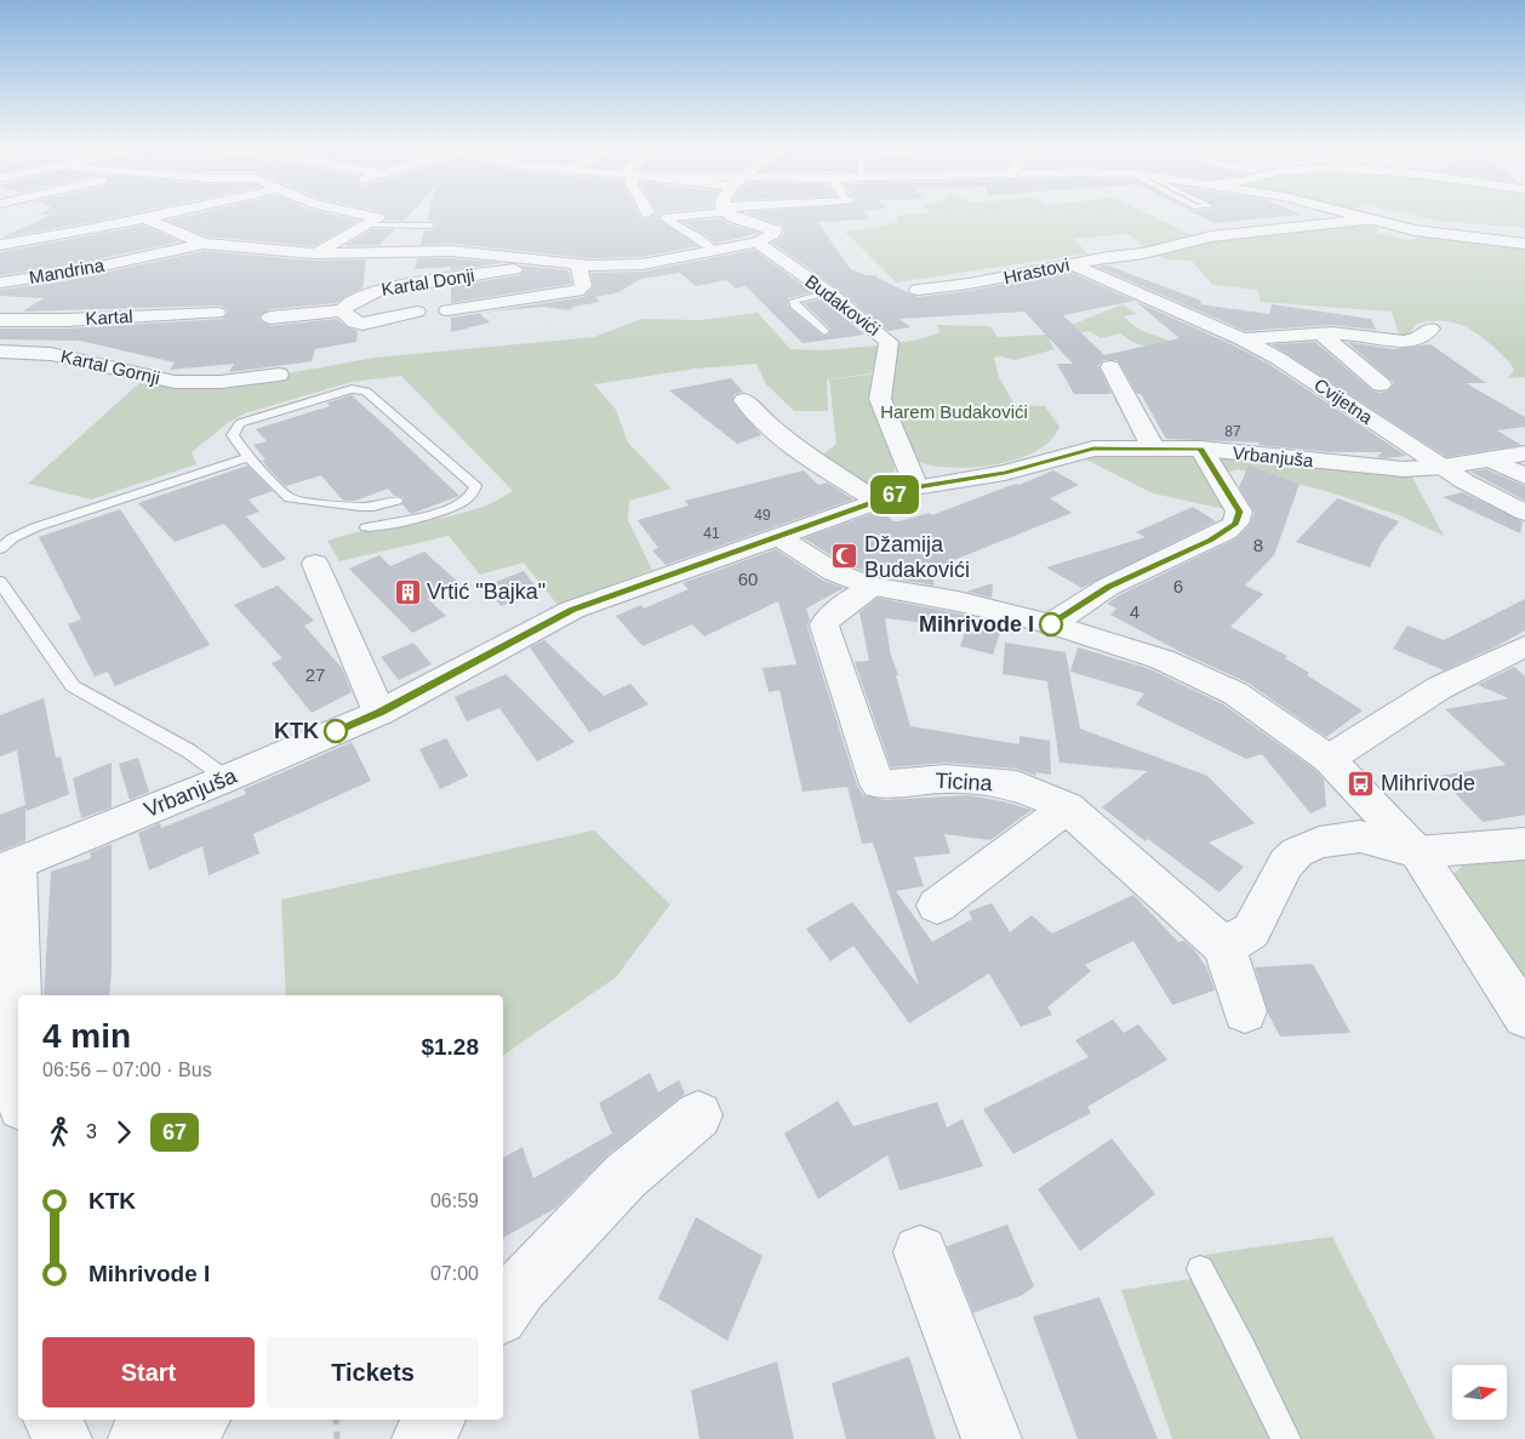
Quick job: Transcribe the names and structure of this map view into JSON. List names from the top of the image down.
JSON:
{
  "streets": {
    "street": [
      "Mandrina",
      "Hrastovi",
      "Kartal Donji",
      "Budakovići",
      "Kartal",
      "Kartal Gornji",
      "Cvijetna",
      "Vrbanjuša",
      "Ticina"
    ]
  },
  "crossings": [
    ["Mandrina", "Kartal Donji"],
    ["Hrastovi", "Cvijetna"],
    ["Budakovići", "Vrbanjuša"],
    ["Cvijetna", "Vrbanjuša"]
  ],
  "parks": ["Harem Budakovići"],
  "places": {
    "mosque": ["Džamija Budakovići"],
    "building": ["Vrtić \"Bajka\""],
    "other": ["Mihrivode I", "KTK"],
    "bus stop": ["Mihrivode"]
  },
  "lines": ["bus line 67"],
  "house_numbers": [
    "87",
    "49",
    "41",
    "8",
    "60",
    "6",
    "4",
    "27"
  ],
  "north": "right",
  "page": {
    "on_map": "67",
    "heading": ["4 min", "06:56 – 07:00 · Bus", "$1.28"],
    "legs": ["3", "67"],
    "list": [
      {
        "name": "KTK",
        "value": "06:59"
      },
      {
        "name": "Mihrivode I",
        "value": "07:00"
      }
    ],
    "buttons": ["Start", "Tickets"]
  }
}
